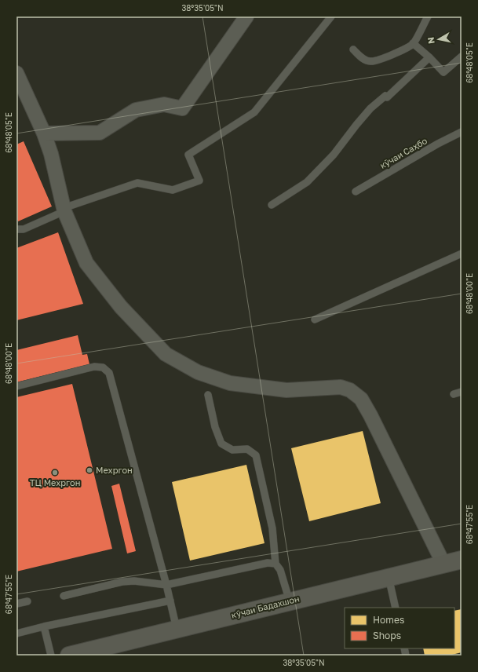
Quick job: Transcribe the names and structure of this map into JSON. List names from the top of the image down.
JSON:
{
  "streets": {
    "main road": ["кӯчаи Бадахшон"],
    "lane": ["кӯчаи Саҳбо"]
  },
  "places": ["Мехргон", "ТЦ Мехргон"],
  "legend": ["Homes", "Shops"],
  "north": "left",
  "coordinates": [
    "38°35'05\"N",
    "68°48'05\"E",
    "68°48'00\"E",
    "68°47'55\"E"
  ]
}
